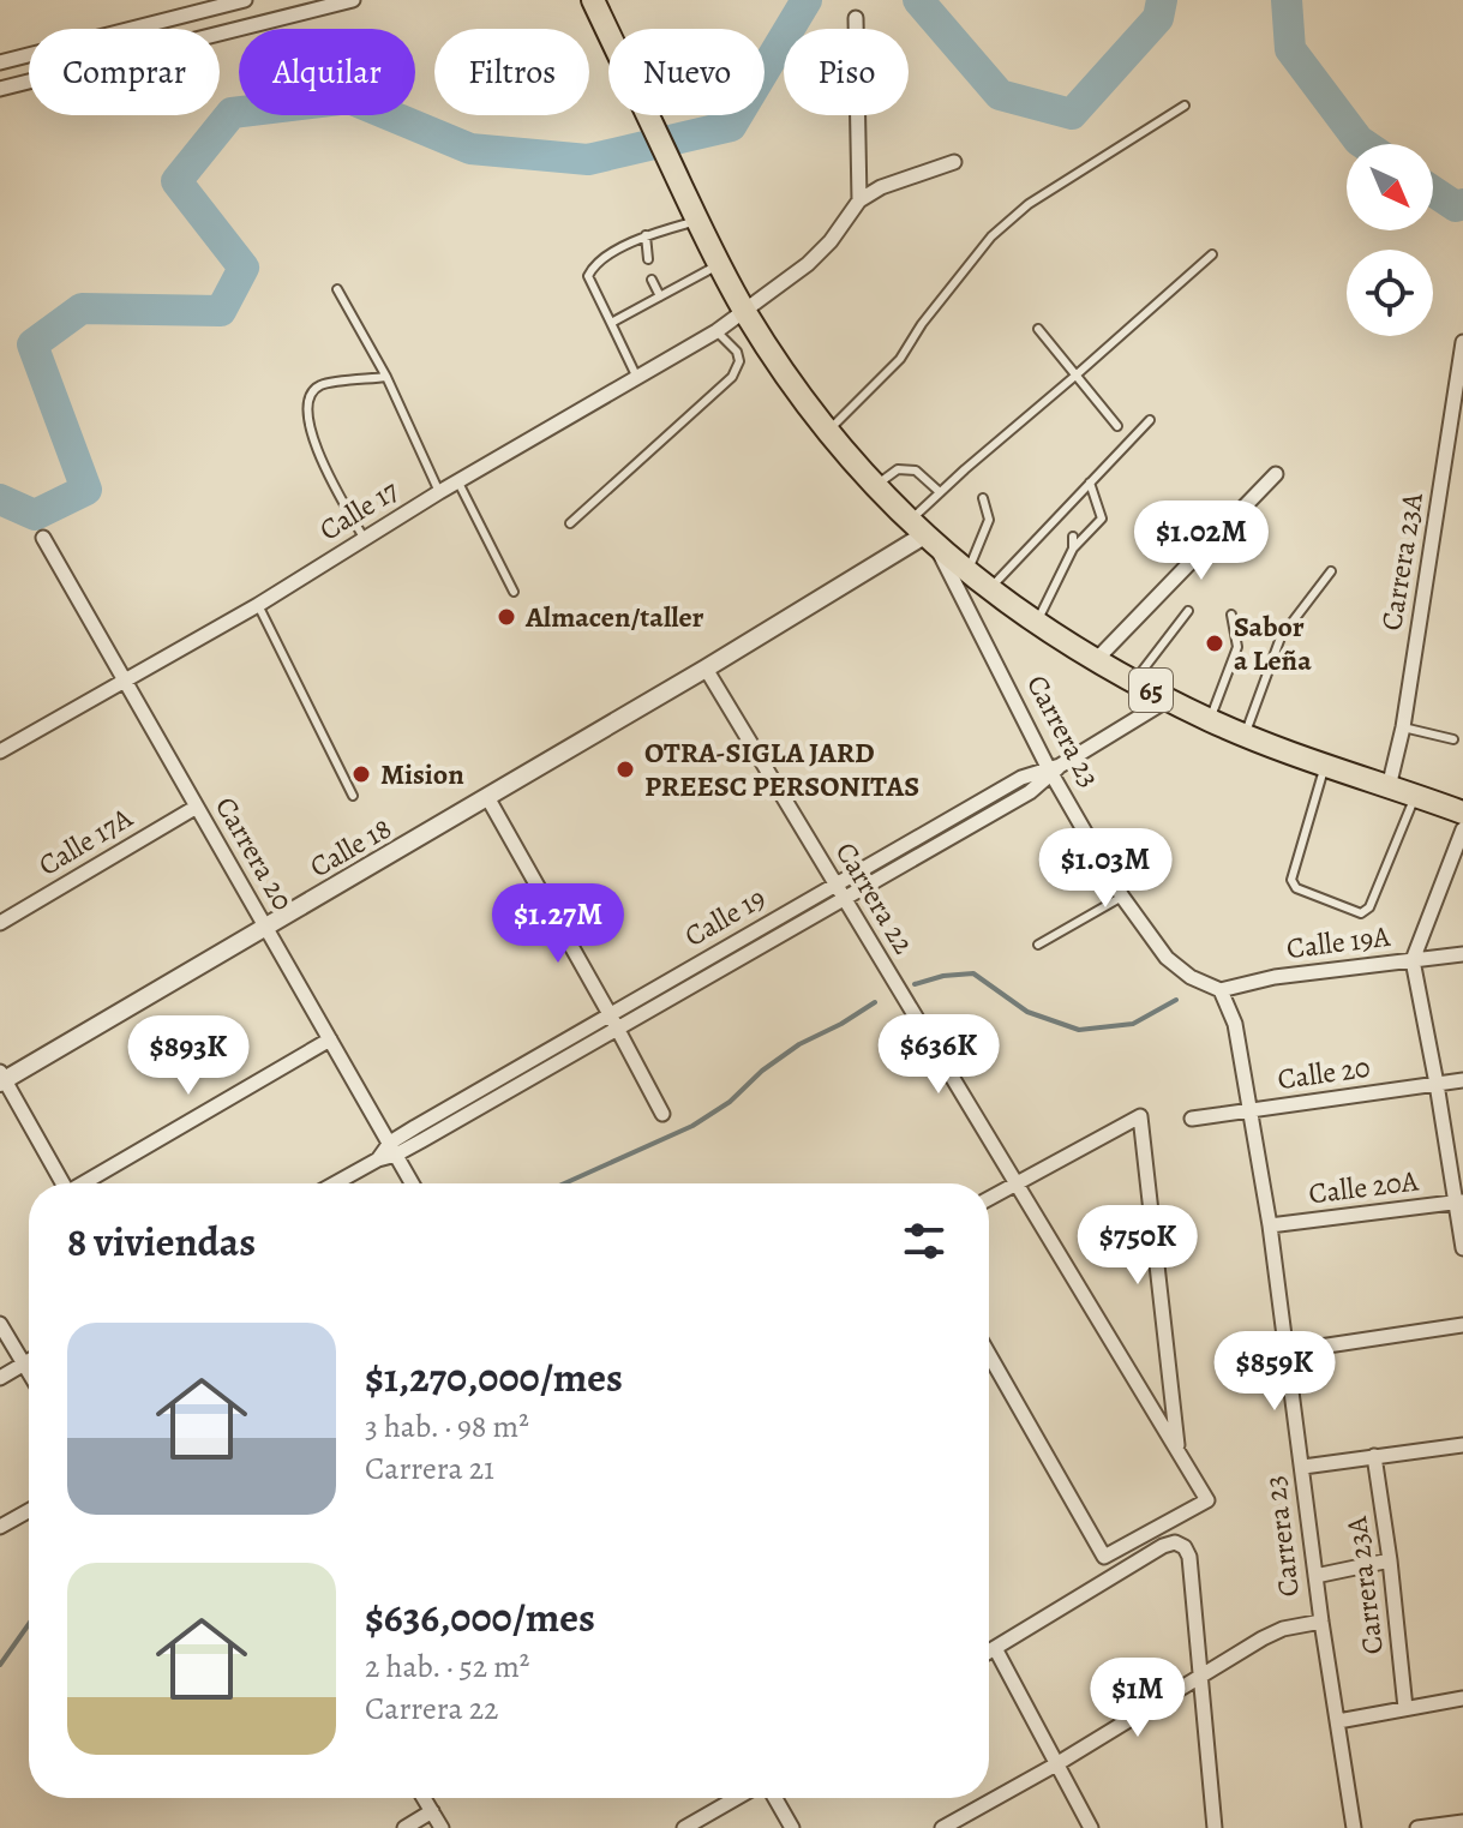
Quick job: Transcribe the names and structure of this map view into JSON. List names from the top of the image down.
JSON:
{
  "streets": {
    "main road": ["65", "Carrera 23"],
    "street": [
      "Calle 17",
      "Carrera 23A",
      "Calle 17A",
      "Calle 18",
      "Carrera 20",
      "Carrera 22",
      "Calle 19",
      "Calle 19A",
      "Calle 20",
      "Calle 20A"
    ]
  },
  "crossings": [
    ["Calle 17", "Carrera 23"],
    ["Calle 17", "Carrera 20"],
    ["Carrera 23A", "65"],
    ["65", "Carrera 23"],
    ["65", "Calle 18"],
    ["65", "Calle 19"],
    ["Carrera 23", "Calle 18"],
    ["Carrera 23", "Calle 19"],
    ["Carrera 23", "Calle 19A"],
    ["Carrera 23", "Calle 20"],
    ["Carrera 23", "Calle 20A"],
    ["Calle 17A", "Carrera 20"],
    ["Calle 18", "Carrera 20"],
    ["Calle 18", "Carrera 22"],
    ["Carrera 20", "Calle 19"],
    ["Carrera 22", "Calle 19"]
  ],
  "places": [
    "Almacen/taller",
    "Sabor a Leña",
    "OTRA-SIGLA JARD PREESC PERSONITAS",
    "Mision"
  ],
  "north": "bottom right",
  "page": {
    "chip": [
      "Comprar",
      "Alquilar",
      "Filtros",
      "Nuevo",
      "Piso"
    ],
    "price": [
      "$1.02M",
      "$1.03M",
      "$1.27M",
      "$636K",
      "$893K",
      "$750K",
      "$859K",
      "$1M"
    ],
    "heading": "8 viviendas",
    "list": [
      {
        "name": "$1,270,000/mes",
        "note": "3 hab. · 98 m² · Carrera 21"
      },
      {
        "name": "$636,000/mes",
        "note": "2 hab. · 52 m² · Carrera 22"
      }
    ]
  }
}
